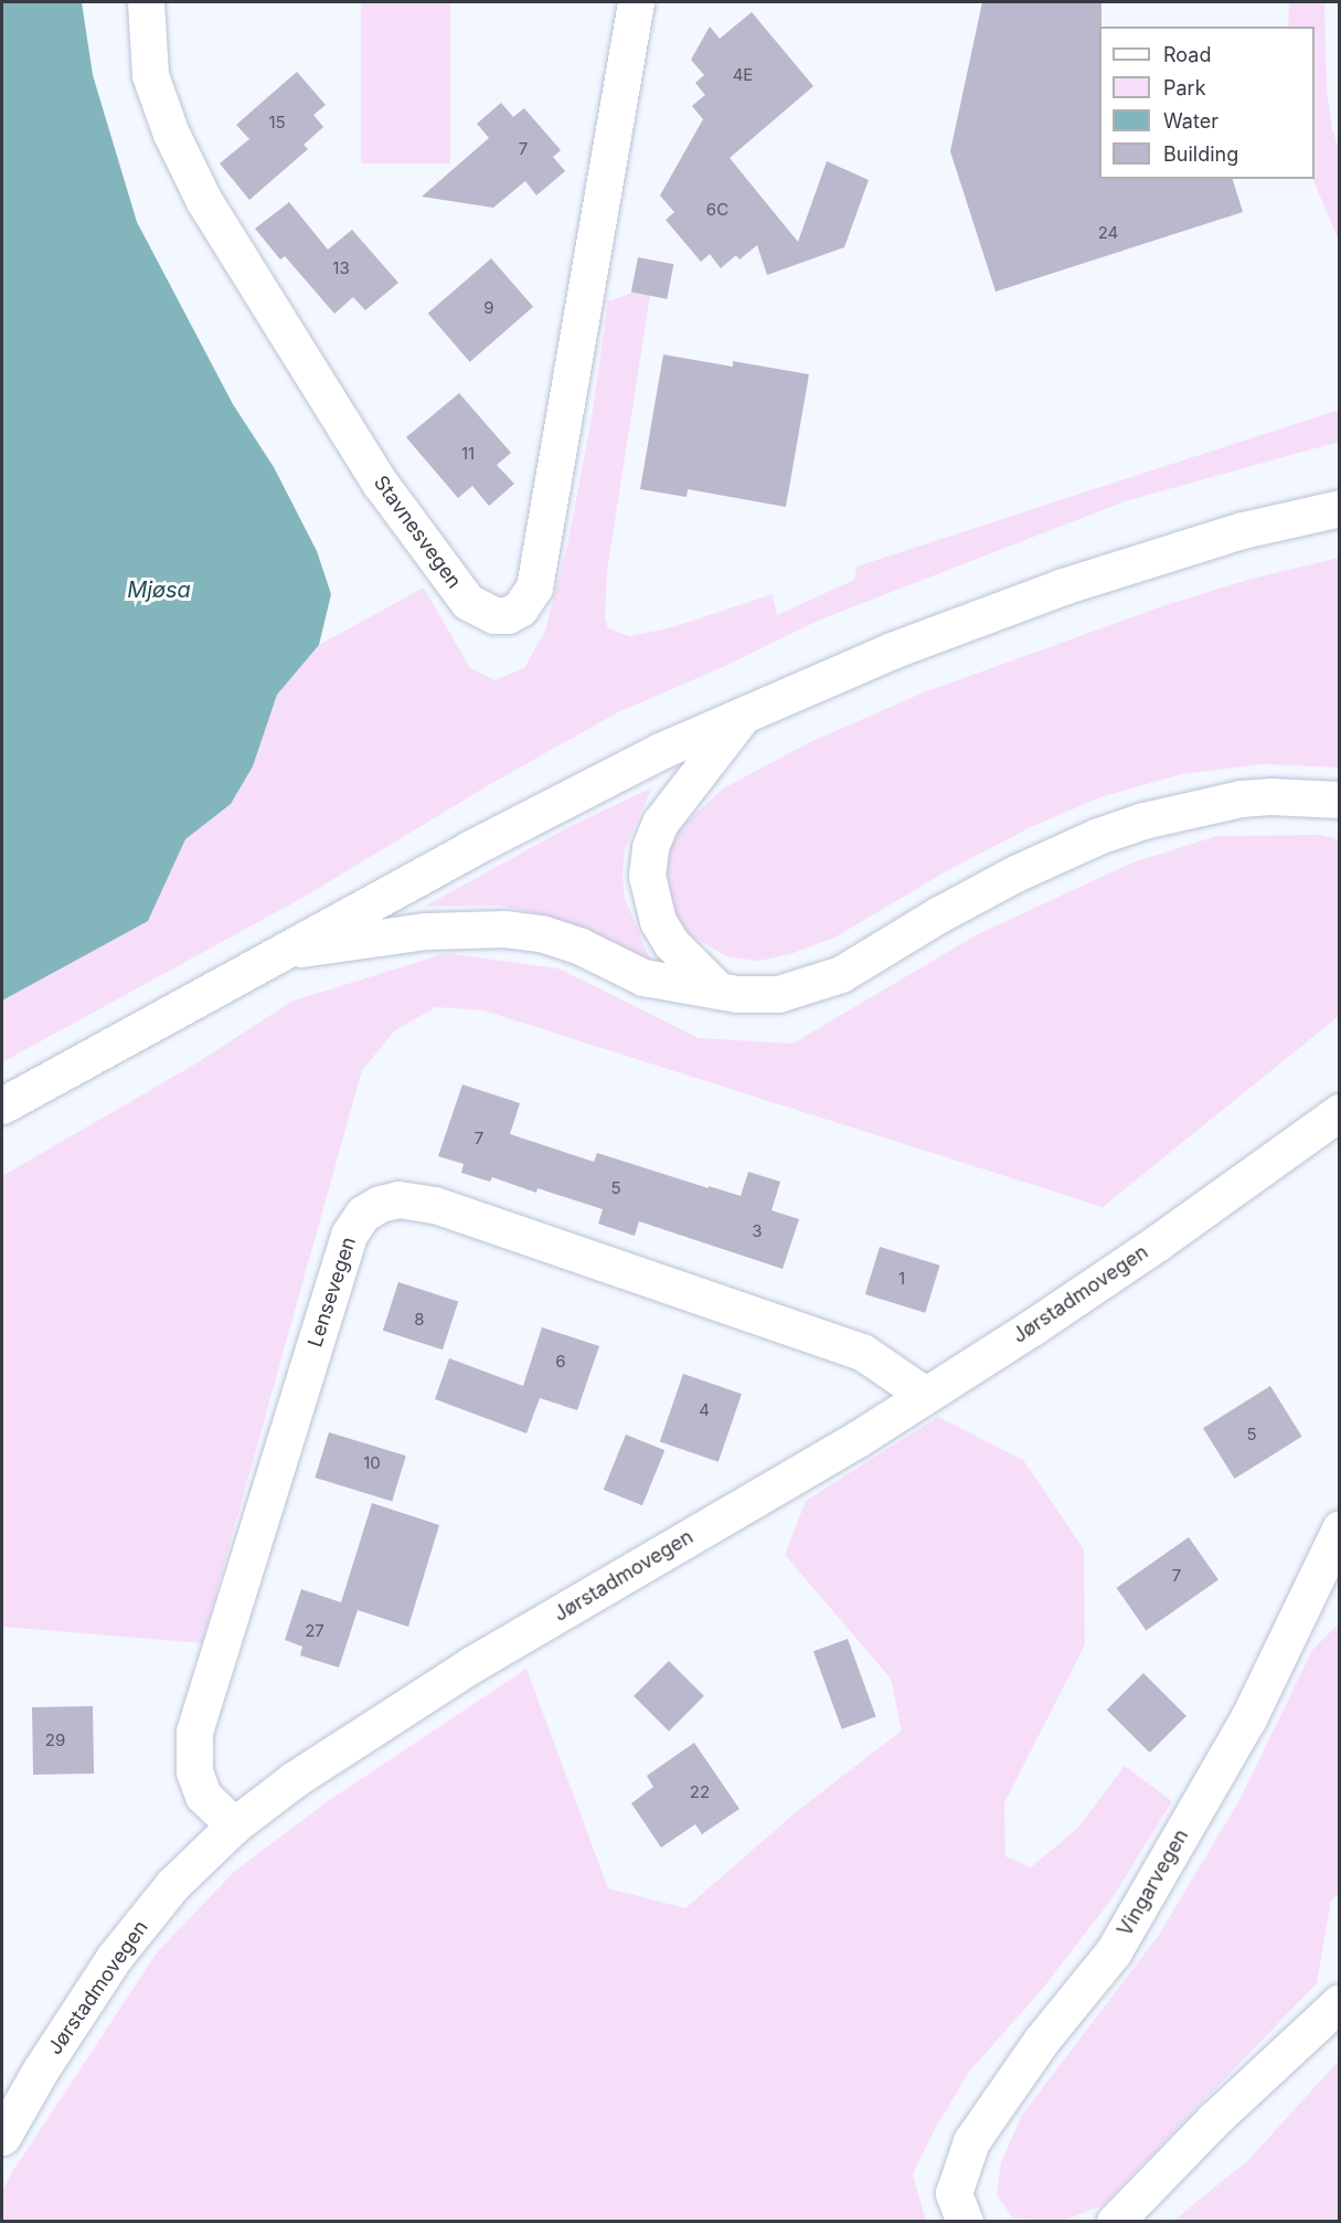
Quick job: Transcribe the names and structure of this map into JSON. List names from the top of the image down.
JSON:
{
  "streets": {
    "main road": [
      "Stavnesvegen",
      "Lensevegen",
      "Jørstadmovegen",
      "Vingarvegen"
    ]
  },
  "crossings": [
    ["Lensevegen", "Jørstadmovegen"]
  ],
  "water": ["Mjøsa"],
  "house_numbers": [
    "4E",
    "15",
    "7",
    "6C",
    "24",
    "13",
    "9",
    "11",
    "7",
    "5",
    "3",
    "1",
    "8",
    "6",
    "4",
    "5",
    "10",
    "7",
    "27",
    "29",
    "22"
  ],
  "legend": [
    "Road",
    "Park",
    "Water",
    "Building"
  ]
}
